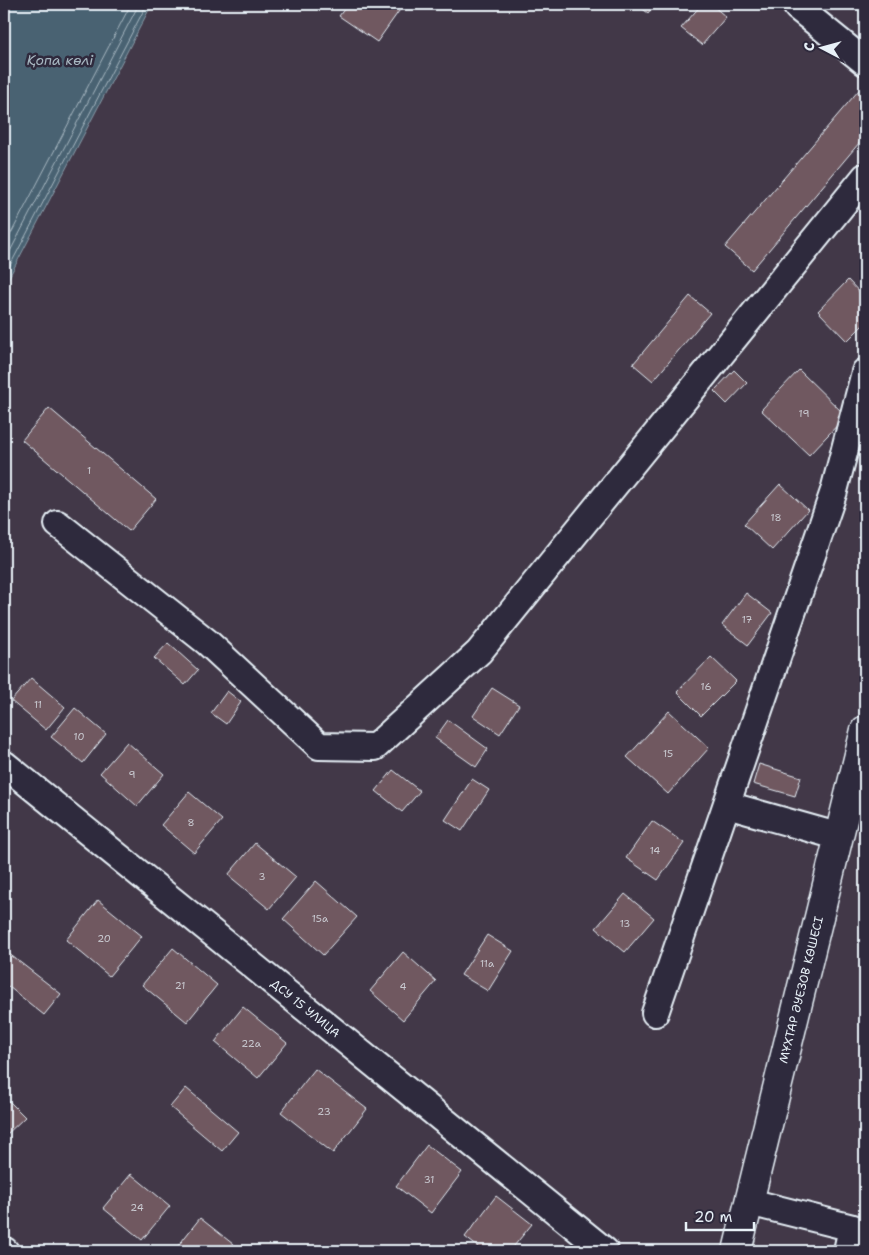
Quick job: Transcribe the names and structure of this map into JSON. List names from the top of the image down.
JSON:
{
  "streets": {
    "main road": ["МҰХТАР ӘУЕЗОВ КӨШЕСІ"],
    "street": ["ДСУ 15 УЛИЦА"]
  },
  "water": ["Қопа көлі"],
  "house_numbers": [
    "19",
    "1",
    "18",
    "17",
    "16",
    "11",
    "10",
    "15",
    "9",
    "8",
    "14",
    "3",
    "15а",
    "13",
    "20",
    "11а",
    "21",
    "4",
    "22а",
    "23",
    "31",
    "24"
  ],
  "scale_bar": "20 m",
  "north": "left"
}
